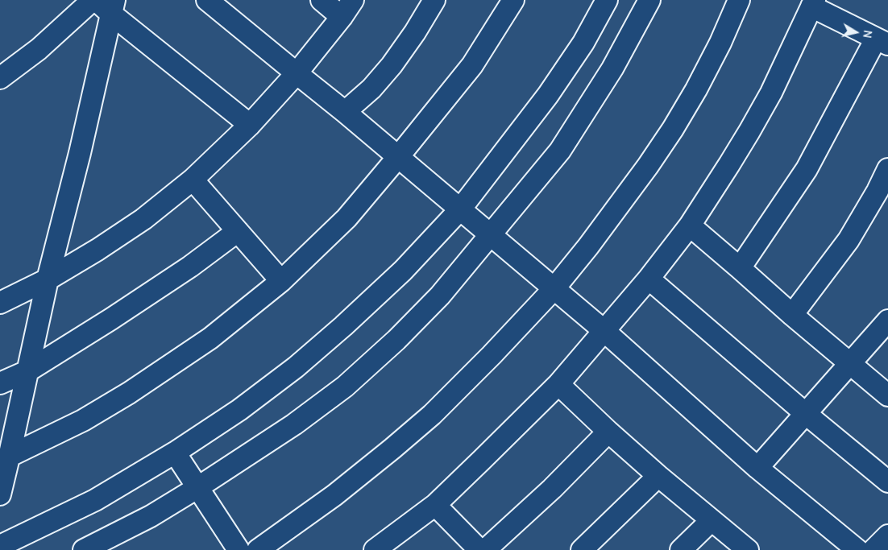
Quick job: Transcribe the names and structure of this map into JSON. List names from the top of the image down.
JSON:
{
  "north": "right"
}
